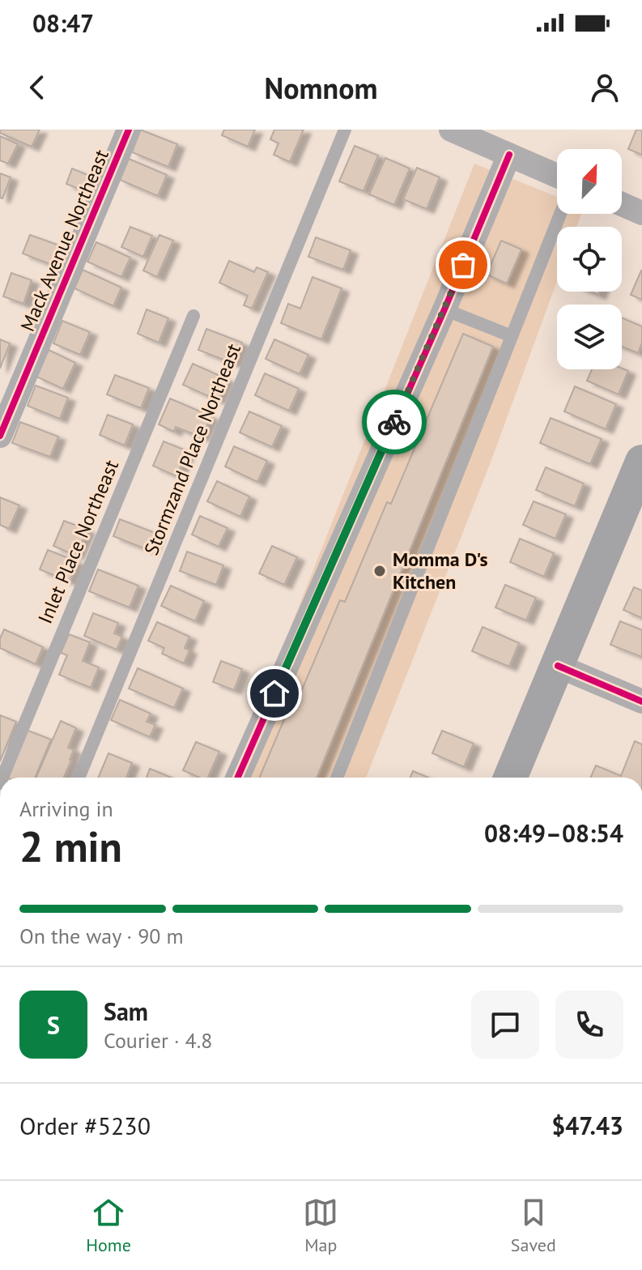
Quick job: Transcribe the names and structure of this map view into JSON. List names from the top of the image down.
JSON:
{
  "streets": {
    "street": ["Mack Avenue Northeast"],
    "lane": ["Stormzand Place Northeast", "Inlet Place Northeast"]
  },
  "places": ["Momma D's Kitchen"],
  "north": "top right",
  "page": {
    "status": "08:47",
    "header": "Nomnom",
    "heading": ["2 min", "Arriving in", "08:49–08:54"],
    "panel": [
      "Sam",
      "Courier · 4.8",
      "Order #5230",
      "$47.43"
    ],
    "bar": "On the way · 90 m",
    "round": "S",
    "tabs": ["Home", "Map", "Saved"]
  }
}
